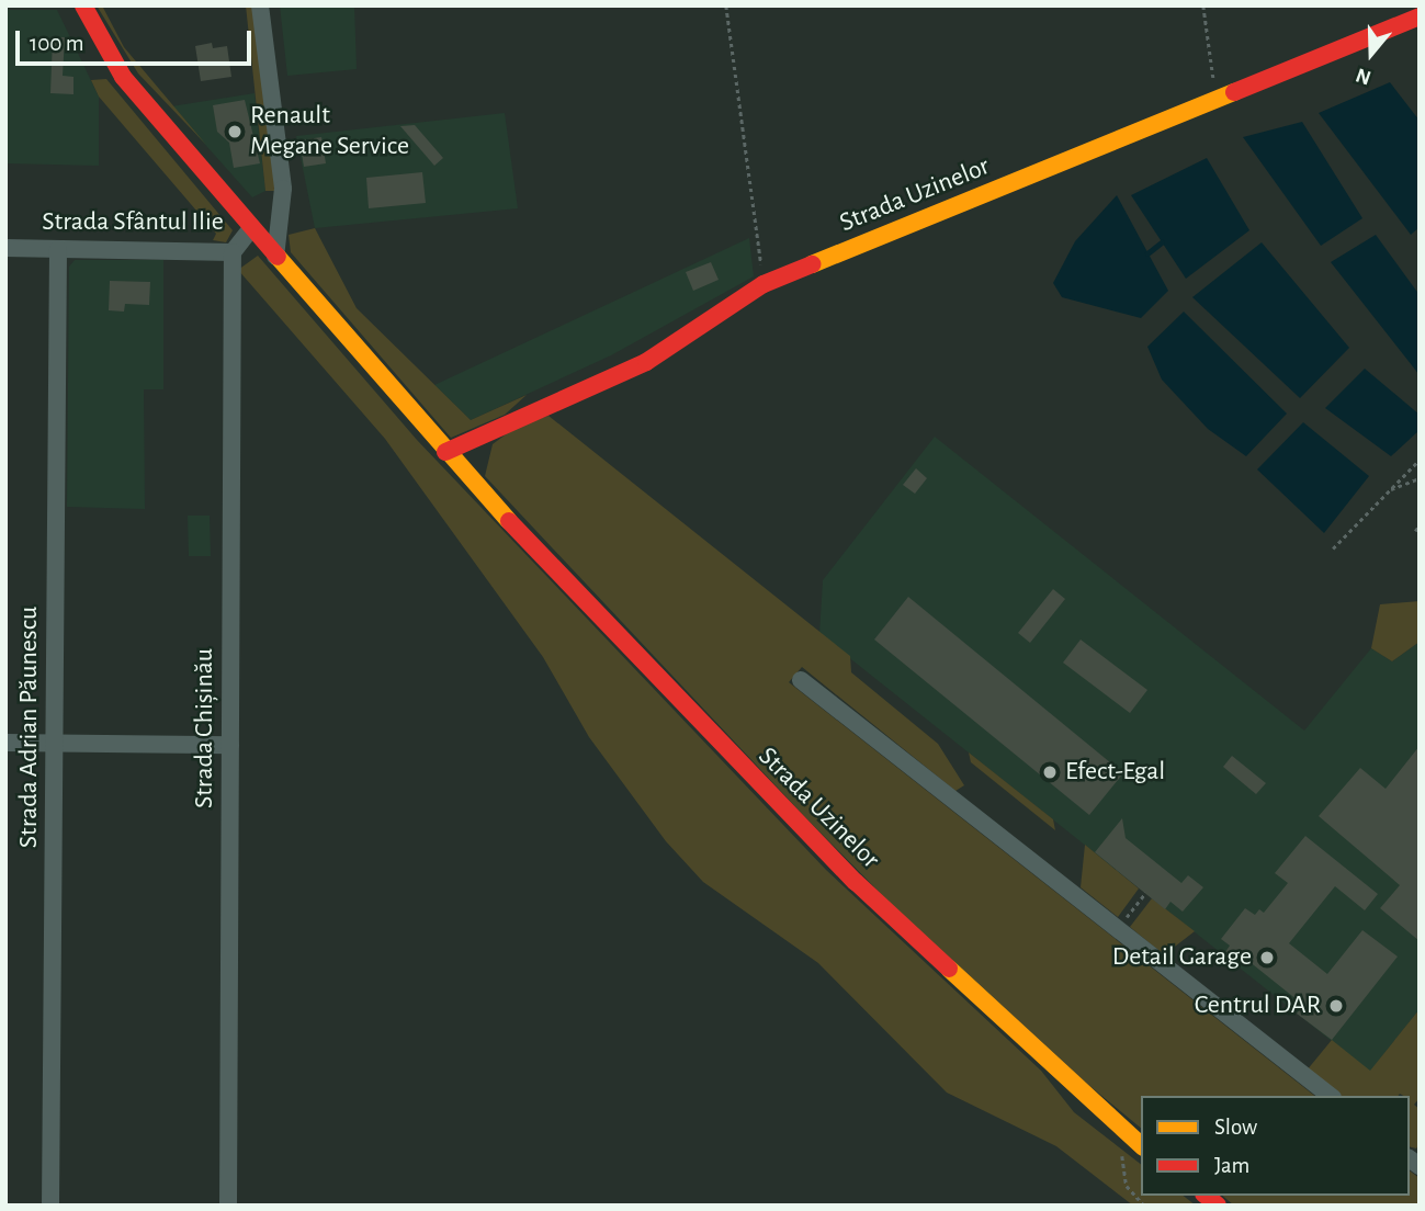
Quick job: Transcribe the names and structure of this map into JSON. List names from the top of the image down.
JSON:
{
  "streets": {
    "street": [
      "Strada Uzinelor",
      "Strada Sfântul Ilie",
      "Strada Adrian Păunescu",
      "Strada Chișinău"
    ]
  },
  "crossings": [
    ["Strada Uzinelor", "Strada Sfântul Ilie"],
    ["Strada Sfântul Ilie", "Strada Adrian Păunescu"],
    ["Strada Sfântul Ilie", "Strada Chișinău"]
  ],
  "places": [
    "Renault Megane Service",
    "Efect-Egal",
    "Detail Garage",
    "Centrul DAR"
  ],
  "legend": ["Slow", "Jam"],
  "scale_bar": "100 m",
  "north": "bottom"
}
